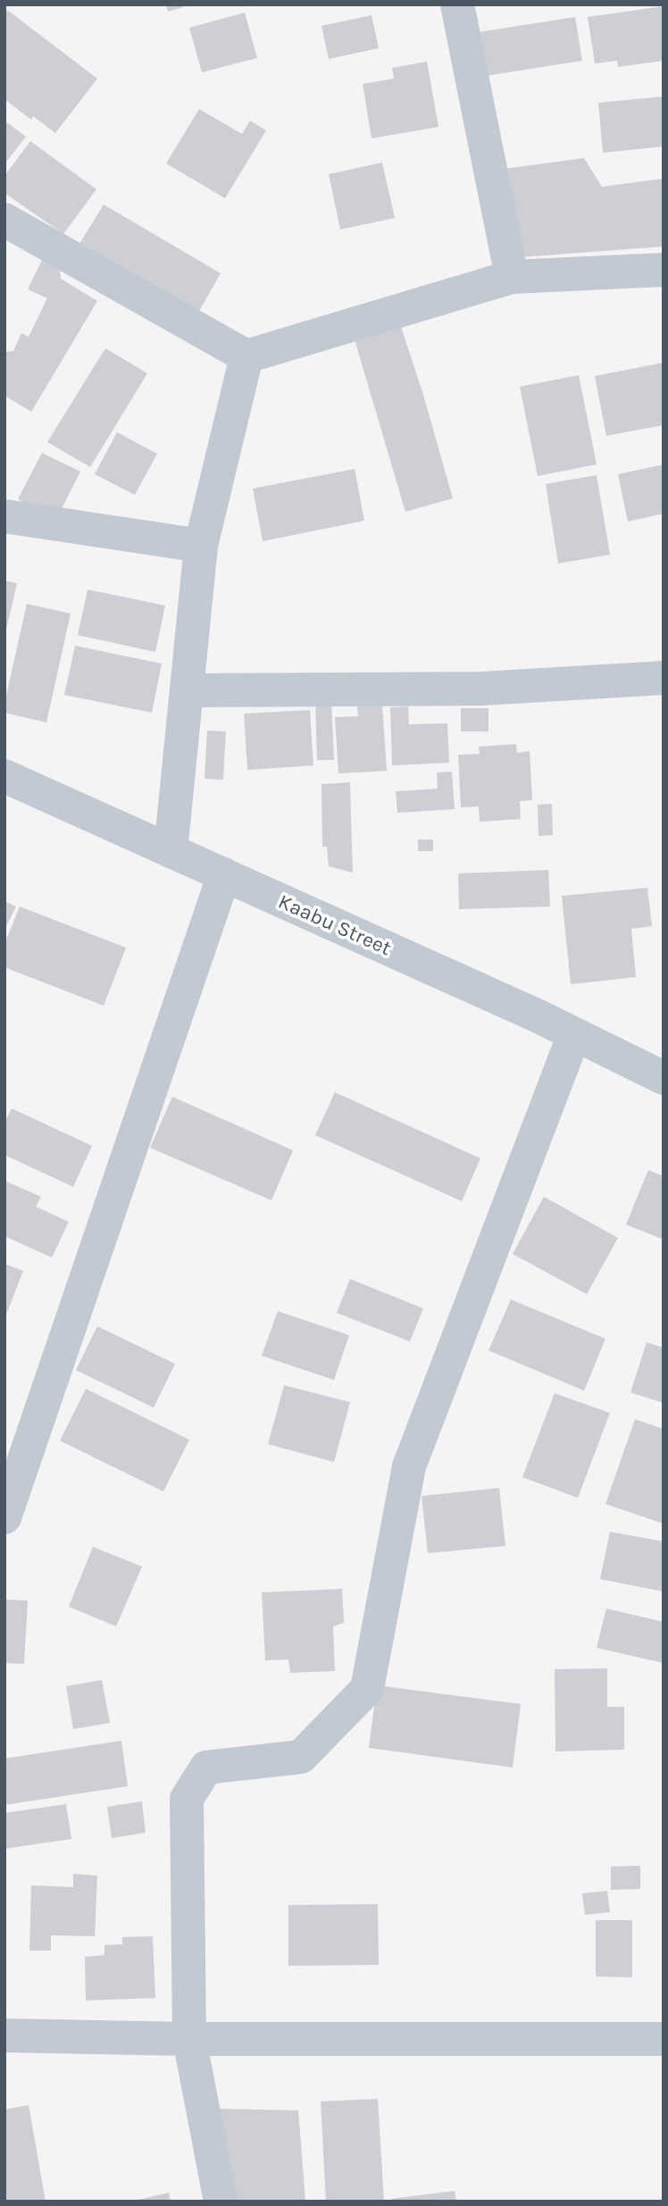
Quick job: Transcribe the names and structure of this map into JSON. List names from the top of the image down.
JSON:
{
  "streets": {
    "street": ["Kaabu Street"]
  }
}
